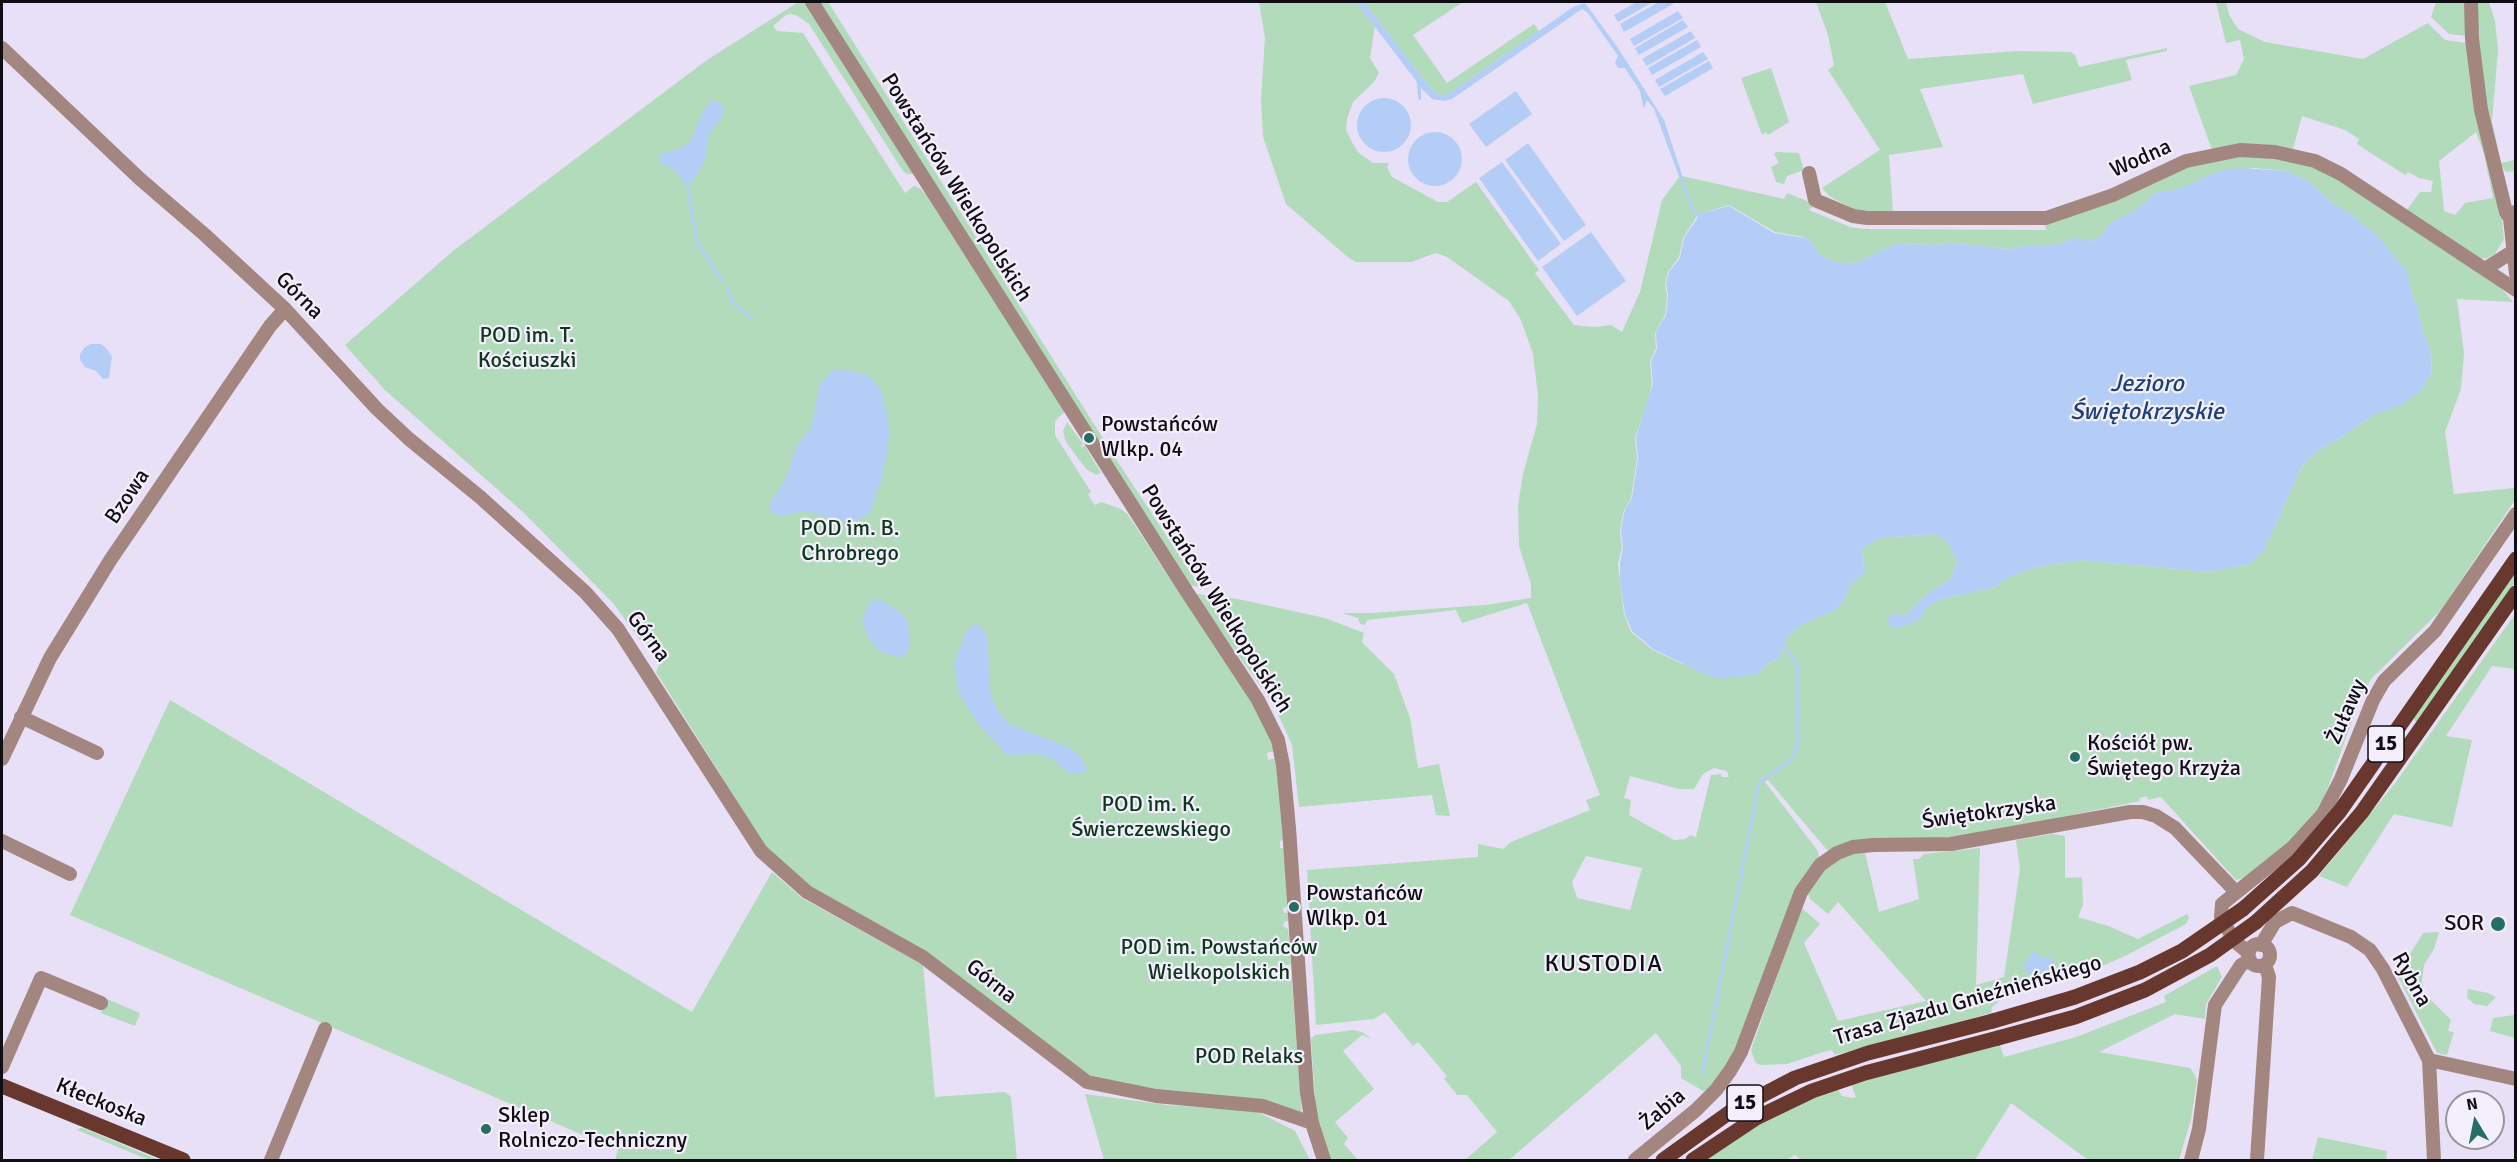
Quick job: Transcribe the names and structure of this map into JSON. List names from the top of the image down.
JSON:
{
  "streets": {
    "main road": ["15", "Trasa Zjazdu Gnieźnieńskiego", "Kłeckoska"],
    "street": [
      "Wodna",
      "Powstańców Wielkopolskich",
      "Górna",
      "Bzowa",
      "Żuławy",
      "Świętokrzyska",
      "Rybna",
      "Żabia"
    ]
  },
  "crossings": [
    ["Powstańców Wielkopolskich", "Górna"],
    ["Górna", "Bzowa"],
    ["Żuławy", "Świętokrzyska"],
    ["Świętokrzyska", "Żabia"]
  ],
  "districts": ["KUSTODIA"],
  "water": ["Jezioro Świętokrzyskie"],
  "parks": [
    "POD im. T. Kościuszki",
    "POD im. B. Chrobrego",
    "POD im. K. Świerczewskiego",
    "POD im. Powstańców Wielkopolskich",
    "POD Relaks"
  ],
  "places": [
    "Powstańców Wlkp. 04",
    "Kościół pw. Świętego Krzyża",
    "Powstańców Wlkp. 01",
    "SOR",
    "Sklep Rolniczo-Techniczny"
  ],
  "north": "top"
}
